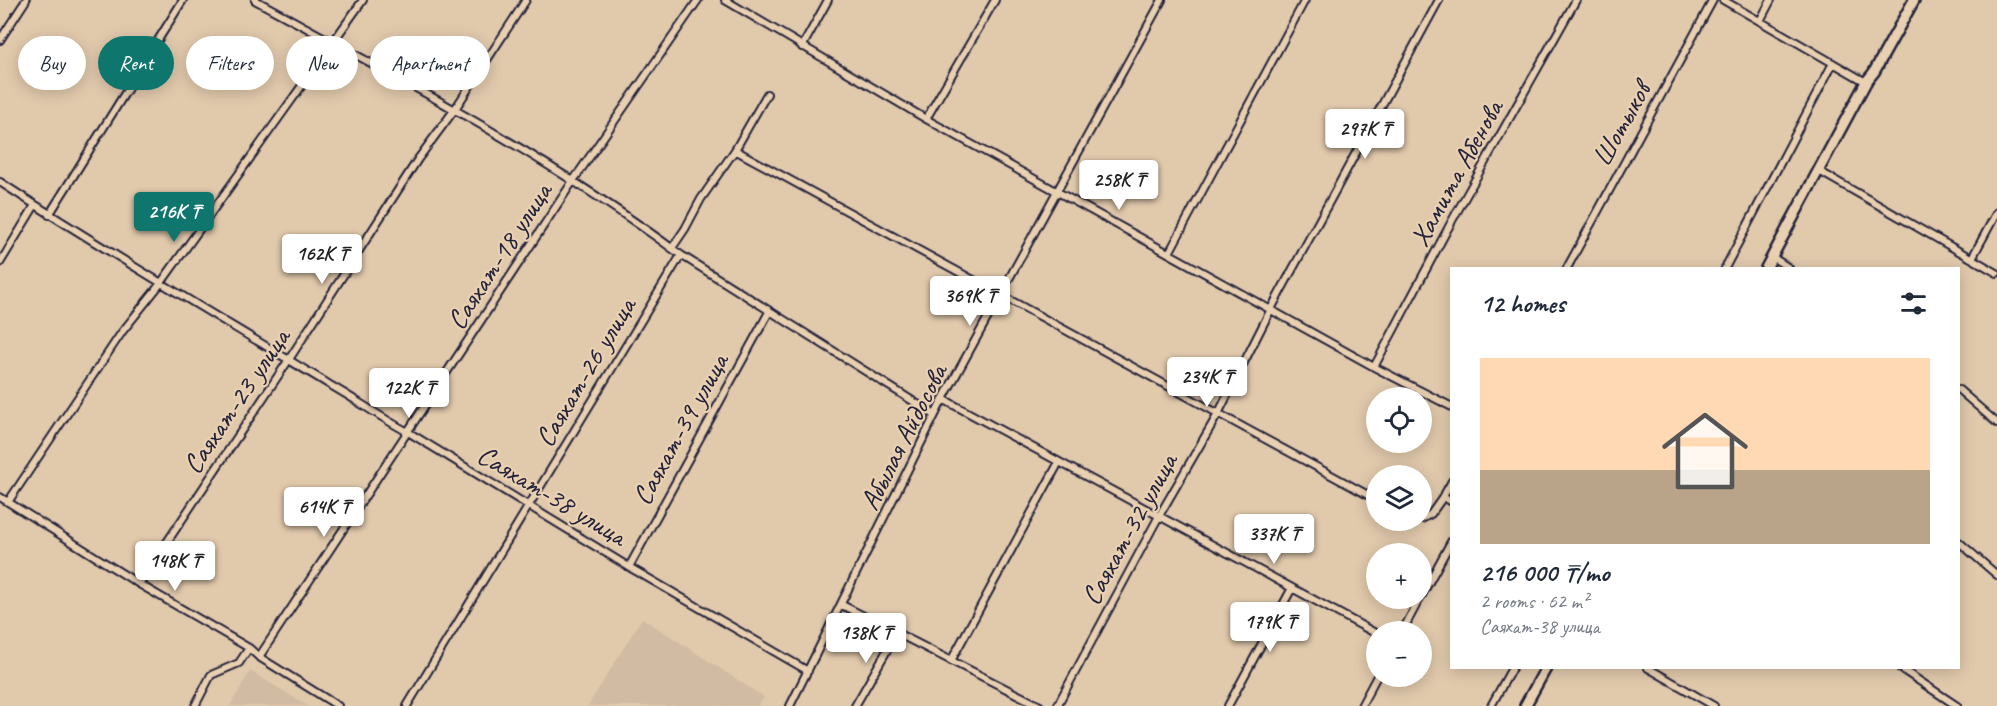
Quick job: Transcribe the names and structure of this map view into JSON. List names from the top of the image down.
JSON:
{
  "streets": {
    "street": [
      "Шотыков",
      "Хамита Абенова",
      "Саяхат-18 улица",
      "Саяхат-26 улица",
      "Саяхат-23 улица",
      "Саяхат-39 улица",
      "Абылая Айдосова",
      "Саяхат-38 улица",
      "Саяхат-32 улица"
    ]
  },
  "crossings": [
    ["Саяхат-18 улица", "Саяхат-38 улица"],
    ["Саяхат-26 улица", "Саяхат-38 улица"],
    ["Саяхат-23 улица", "Саяхат-38 улица"],
    ["Саяхат-39 улица", "Саяхат-38 улица"],
    ["Абылая Айдосова", "Саяхат-38 улица"]
  ],
  "page": {
    "chip": [
      "Buy",
      "Rent",
      "Filters",
      "New",
      "Apartment"
    ],
    "price": [
      "297K ₸",
      "258K ₸",
      "216K ₸",
      "162K ₸",
      "369K ₸",
      "234K ₸",
      "122K ₸",
      "614K ₸",
      "337K ₸",
      "148K ₸",
      "179K ₸",
      "138K ₸"
    ],
    "heading": "12 homes",
    "list": [
      {
        "name": "216 000 ₸/mo",
        "note": "2 rooms · 62 m² · Саяхат-38 улица"
      }
    ],
    "map_buttons": ["+", "−"]
  }
}
